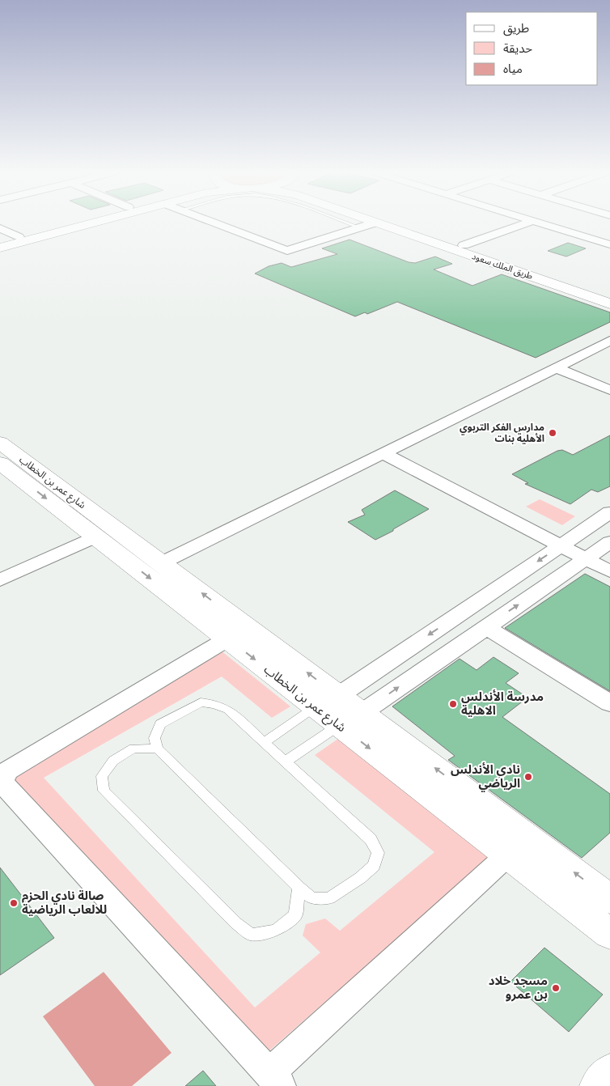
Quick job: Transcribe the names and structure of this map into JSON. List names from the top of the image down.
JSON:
{
  "streets": {
    "street": ["طريق الملك سعود", "شارع عمر بن الخطاب"]
  },
  "places": [
    "مدارس الفكر التربوي الأهلية بنات",
    "مدرسة الأندلس الاهلية",
    "نادي الأندلس الرياضي",
    "صالة نادي الحزم للالعاب الرياضية",
    "مسجد خلاد بن عمرو"
  ],
  "legend": ["طريق", "حديقة", "مياه"]
}
